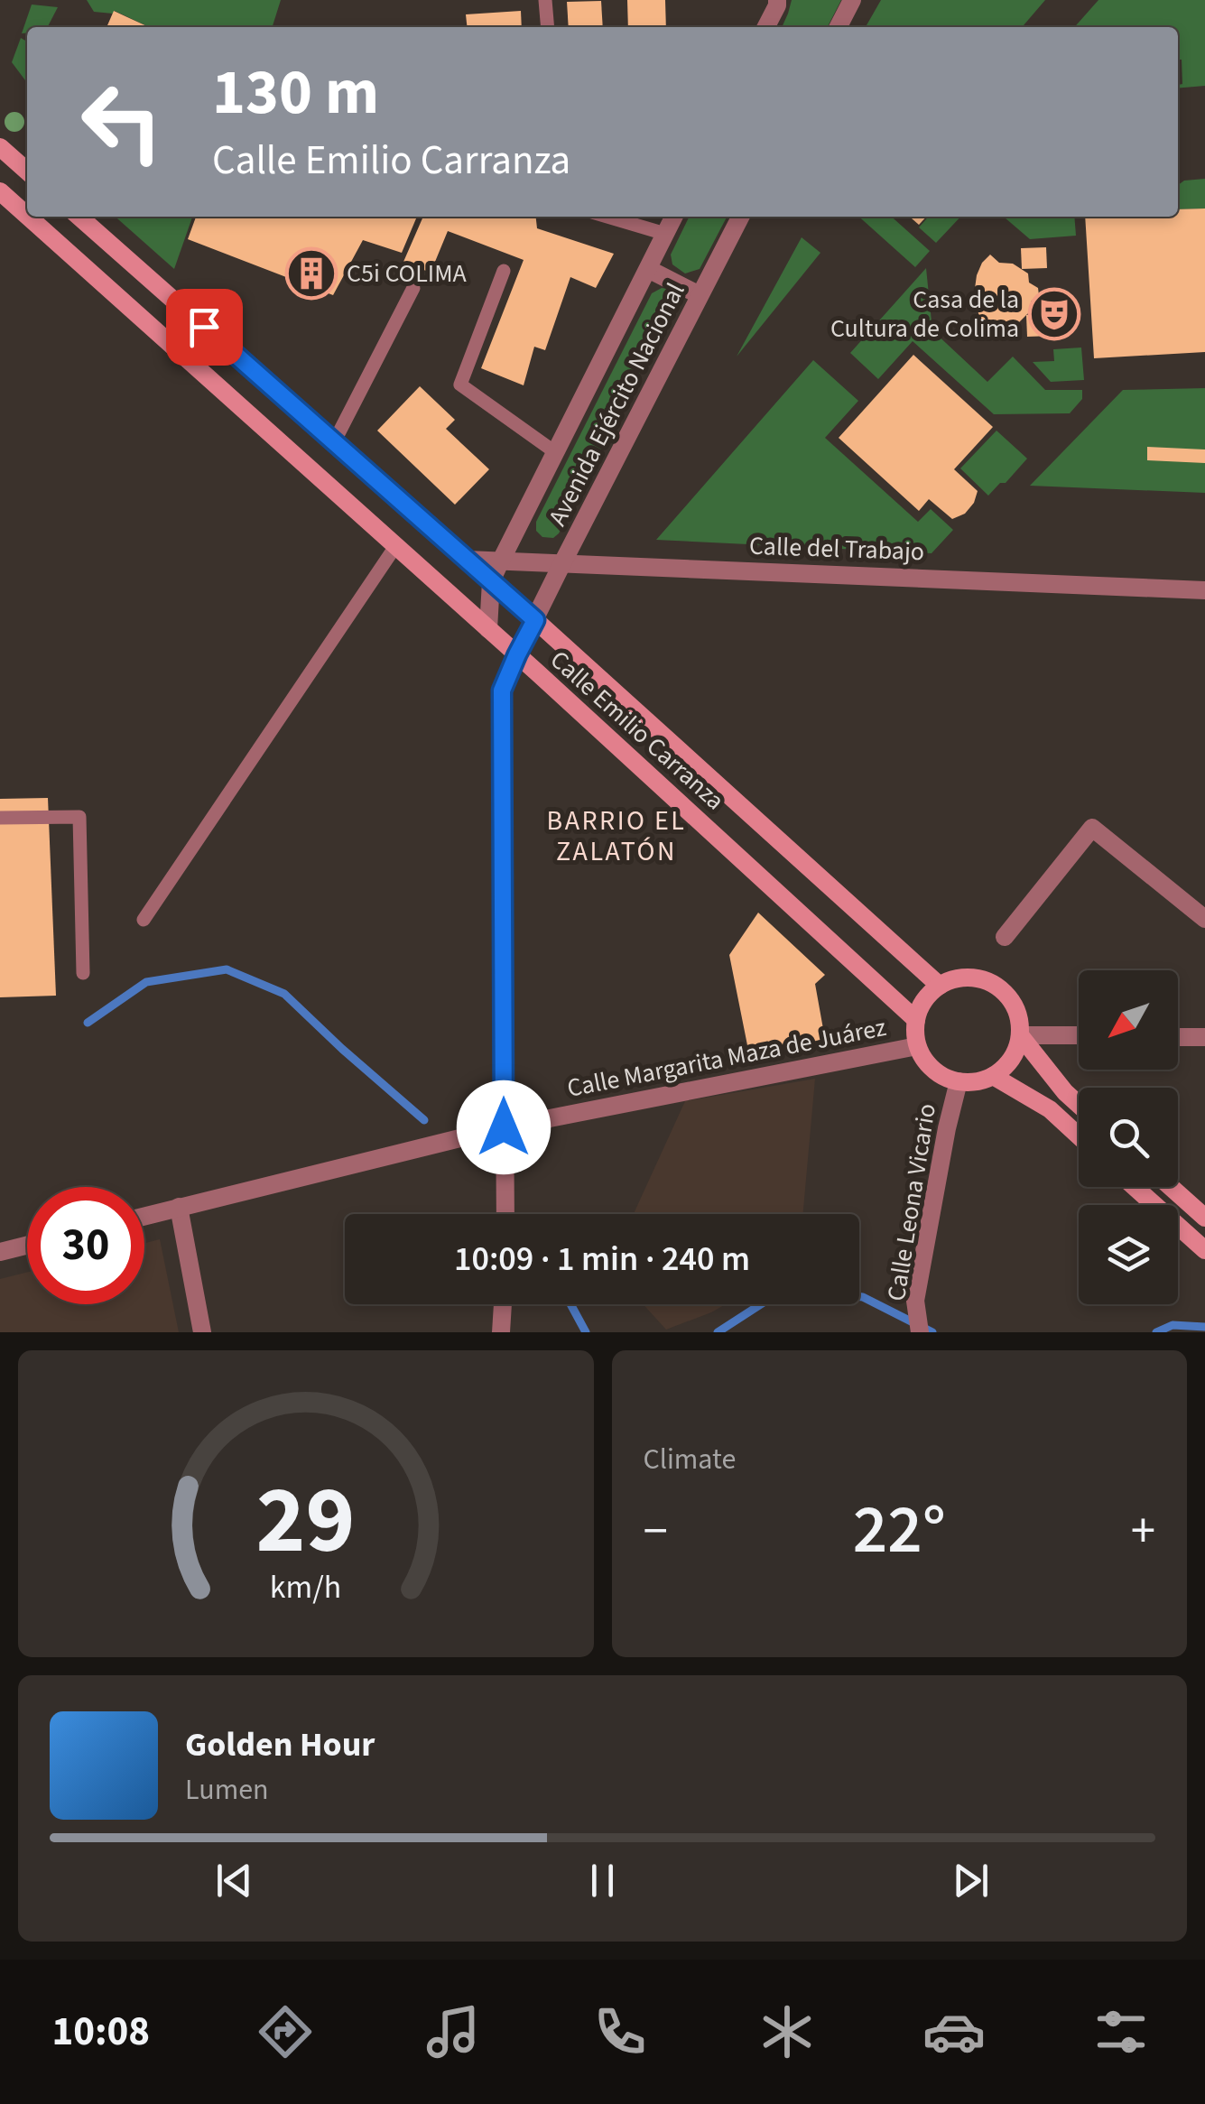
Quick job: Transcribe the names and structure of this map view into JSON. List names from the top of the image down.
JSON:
{
  "streets": {
    "main road": ["Calle Emilio Carranza"],
    "street": [
      "Avenida Ejército Nacional",
      "Calle del Trabajo",
      "Calle Margarita Maza de Juárez",
      "Calle Leona Vicario"
    ]
  },
  "crossings": [
    ["Avenida Ejército Nacional", "Calle del Trabajo"],
    ["Avenida Ejército Nacional", "Calle Emilio Carranza"],
    ["Avenida Ejército Nacional", "Calle Margarita Maza de Juárez"],
    ["Calle del Trabajo", "Calle Emilio Carranza"],
    ["Calle Emilio Carranza", "Calle Margarita Maza de Juárez"],
    ["Calle Emilio Carranza", "Calle Leona Vicario"],
    ["Calle Margarita Maza de Juárez", "Calle Leona Vicario"]
  ],
  "districts": ["BARRIO EL ZALATÓN"],
  "places": {
    "building": ["C5i COLIMA"],
    "theatre": ["Casa de la Cultura de Colima"]
  },
  "north": "bottom left",
  "page": {
    "turn": ["130 m", "Calle Emilio Carranza"],
    "limit": "30",
    "trip": "10:09 · 1 min · 240 m",
    "tile": "Climate",
    "heat": ["−", "22°", "+"],
    "song": ["Golden Hour", "Lumen"],
    "tabs": "10:08",
    "gauge": ["29", "km/h"]
  }
}
